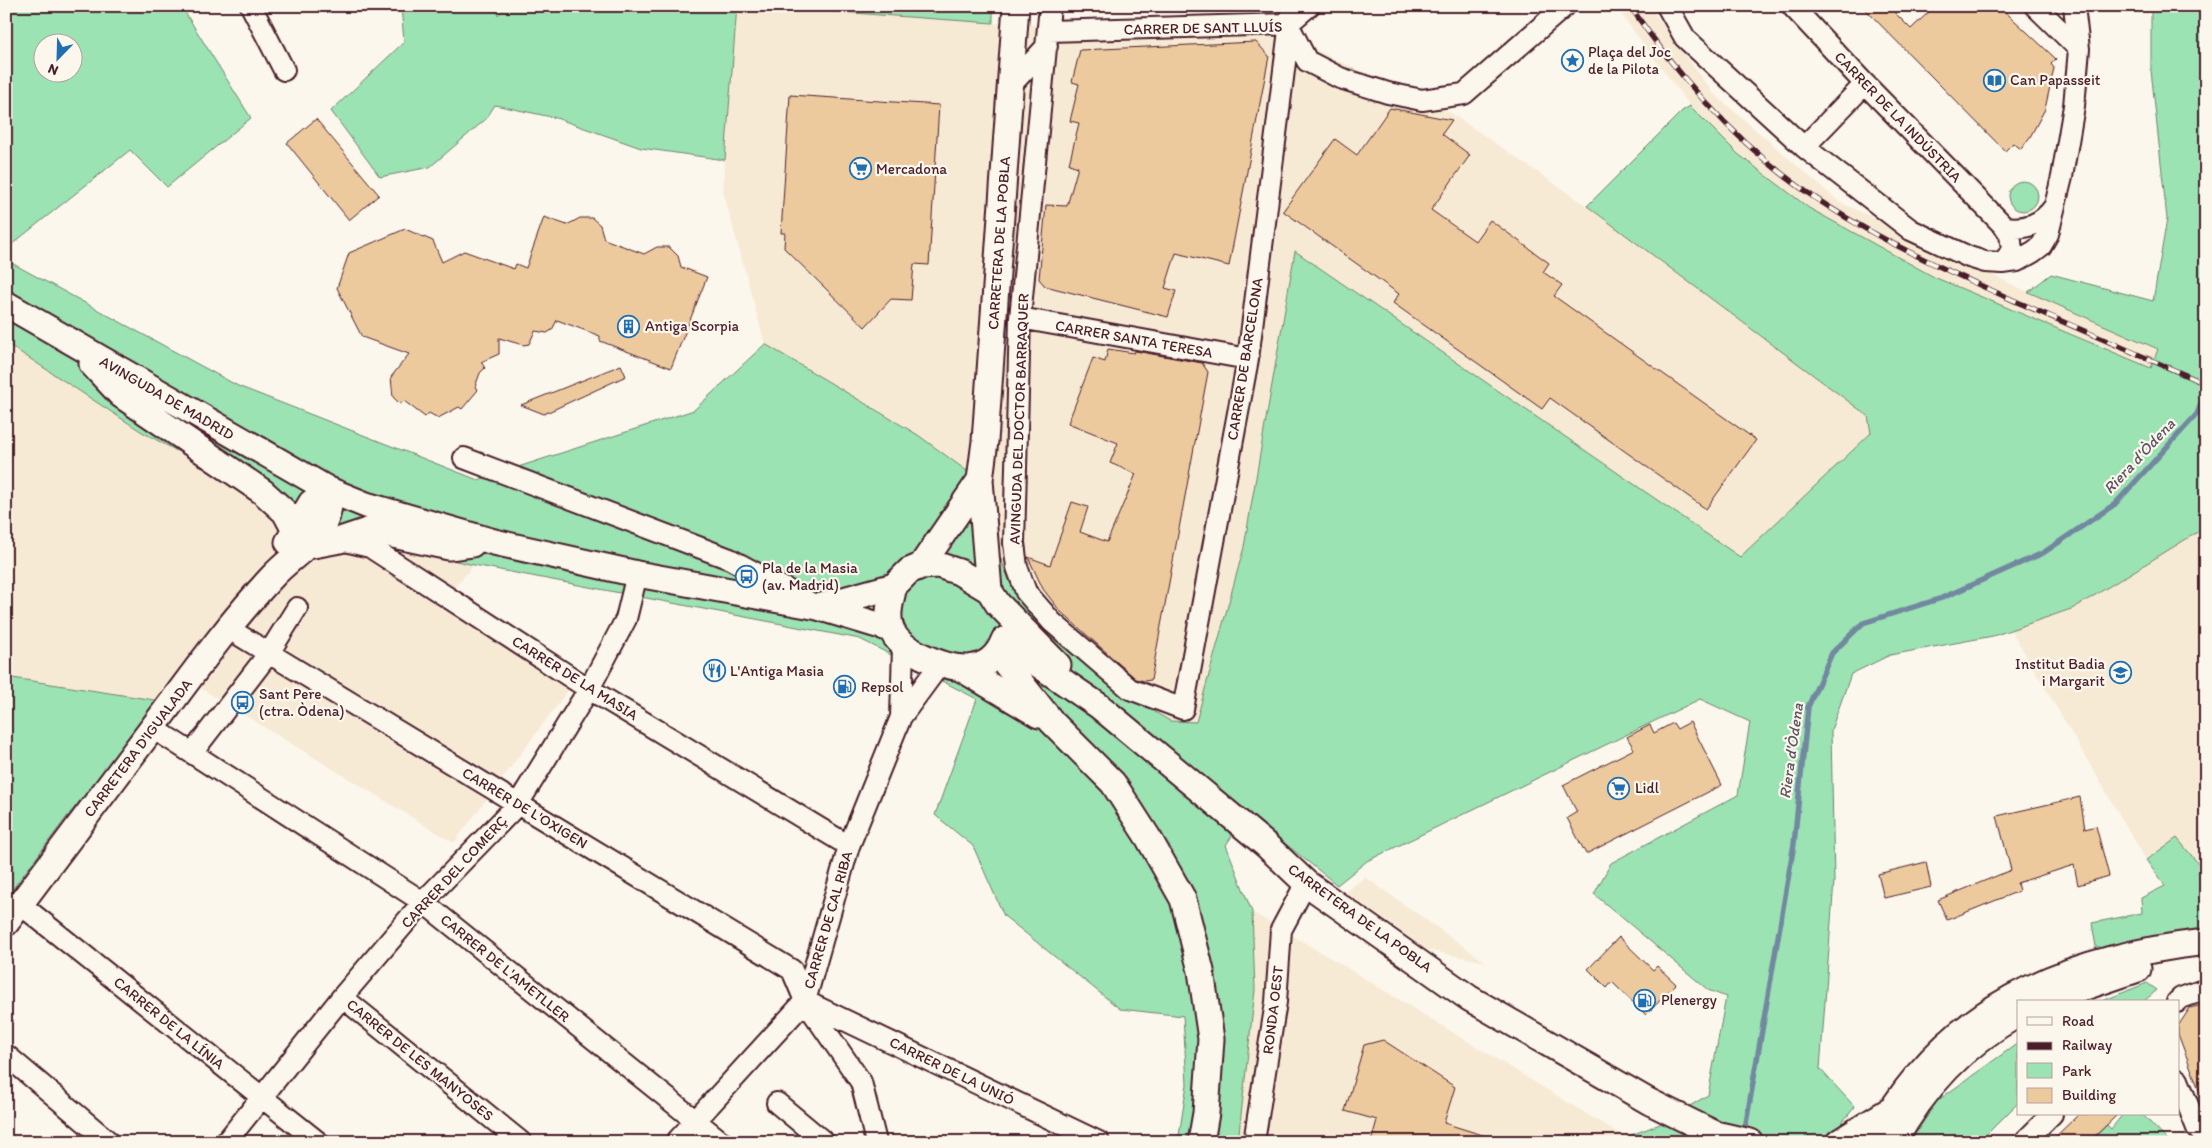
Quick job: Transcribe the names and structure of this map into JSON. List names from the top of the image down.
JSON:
{
  "streets": {
    "street": [
      "CARRER DE SANT LLUÍS",
      "CARRER DE LA INDÚSTRIA",
      "CARRETERA DE LA POBLA",
      "CARRER SANTA TERESA",
      "CARRER DE BARCELONA",
      "AVINGUDA DE MADRID",
      "AVINGUDA DEL DOCTOR BARRAQUER",
      "CARRER DE LA MASIA",
      "CARRETERA D'IGUALADA",
      "CARRER DE L'OXIGEN",
      "CARRER DEL COMERÇ",
      "CARRER DE CAL RIBA",
      "CARRER DE L'AMETLLER",
      "RONDA OEST",
      "CARRER DE LA LÍNIA",
      "CARRER DE LES MANYOSES",
      "CARRER DE LA UNIÓ"
    ]
  },
  "crossings": [
    ["CARRER DE SANT LLUÍS", "CARRER DE BARCELONA"],
    ["CARRER DE SANT LLUÍS", "AVINGUDA DEL DOCTOR BARRAQUER"],
    ["CARRETERA DE LA POBLA", "CARRER DE CAL RIBA"],
    ["CARRETERA DE LA POBLA", "RONDA OEST"],
    ["CARRER SANTA TERESA", "CARRER DE BARCELONA"],
    ["CARRER SANTA TERESA", "AVINGUDA DEL DOCTOR BARRAQUER"],
    ["CARRER DE BARCELONA", "AVINGUDA DEL DOCTOR BARRAQUER"],
    ["AVINGUDA DE MADRID", "CARRETERA D'IGUALADA"],
    ["CARRER DE LA MASIA", "CARRETERA D'IGUALADA"],
    ["CARRER DE LA MASIA", "CARRER DEL COMERÇ"],
    ["CARRER DE LA MASIA", "CARRER DE CAL RIBA"],
    ["CARRETERA D'IGUALADA", "CARRER DE L'OXIGEN"],
    ["CARRETERA D'IGUALADA", "CARRER DE L'AMETLLER"],
    ["CARRETERA D'IGUALADA", "CARRER DE LA LÍNIA"],
    ["CARRER DE L'OXIGEN", "CARRER DEL COMERÇ"],
    ["CARRER DE L'OXIGEN", "CARRER DE CAL RIBA"],
    ["CARRER DE L'OXIGEN", "CARRER DE LA UNIÓ"],
    ["CARRER DEL COMERÇ", "CARRER DE L'AMETLLER"],
    ["CARRER DEL COMERÇ", "CARRER DE LA LÍNIA"],
    ["CARRER DEL COMERÇ", "CARRER DE LES MANYOSES"],
    ["CARRER DE CAL RIBA", "CARRER DE L'AMETLLER"],
    ["CARRER DE CAL RIBA", "CARRER DE LA UNIÓ"]
  ],
  "water": ["Riera d'Òdena"],
  "places": {
    "place": ["Plaça del Joc de la Pilota"],
    "library": ["Can Papasseit"],
    "supermarket": ["Mercadona", "Lidl"],
    "building": ["Antiga Scorpia"],
    "bus stop": ["Pla de la Masia (av. Madrid)", "Sant Pere (ctra. Òdena)"],
    "restaurant": ["L'Antiga Masia"],
    "school or university": ["Institut Badia i Margarit"],
    "fuel station": ["Repsol", "Plenergy"]
  },
  "legend": [
    "Road",
    "Railway",
    "Park",
    "Building"
  ],
  "north": "bottom left"
}
